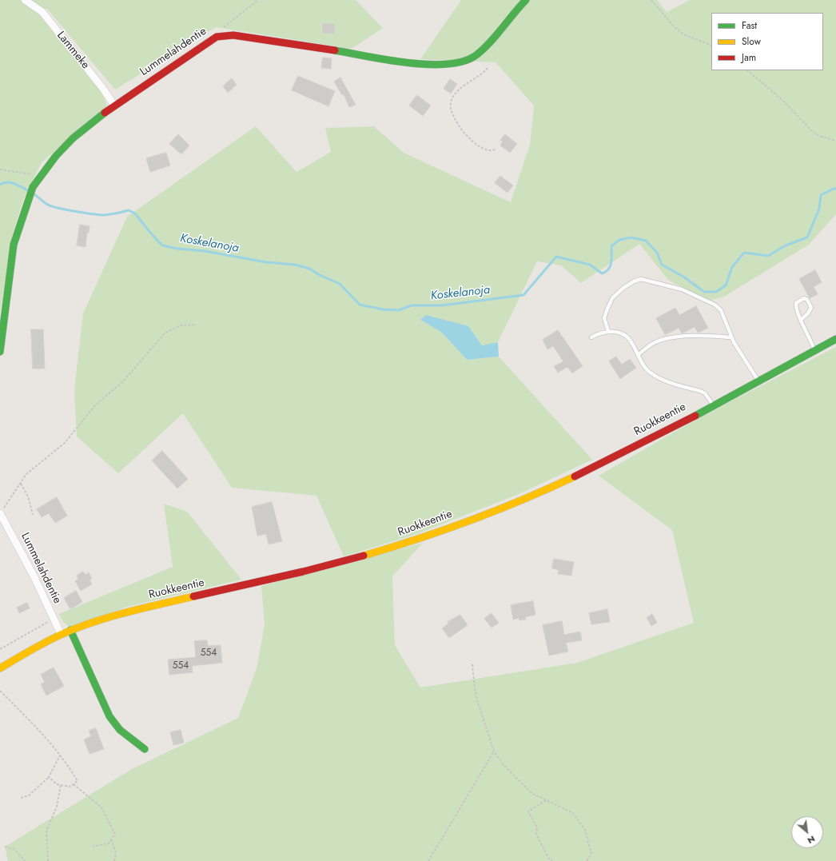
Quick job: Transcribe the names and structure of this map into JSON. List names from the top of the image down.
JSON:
{
  "streets": {
    "street": ["Lammeke", "Lummelahdentie", "Ruokkeentie"]
  },
  "crossings": [
    ["Lammeke", "Lummelahdentie"],
    ["Lummelahdentie", "Ruokkeentie"]
  ],
  "water": ["Koskelanoja"],
  "house_numbers": ["554", "554"],
  "legend": ["Fast", "Slow", "Jam"],
  "north": "bottom right"
}
